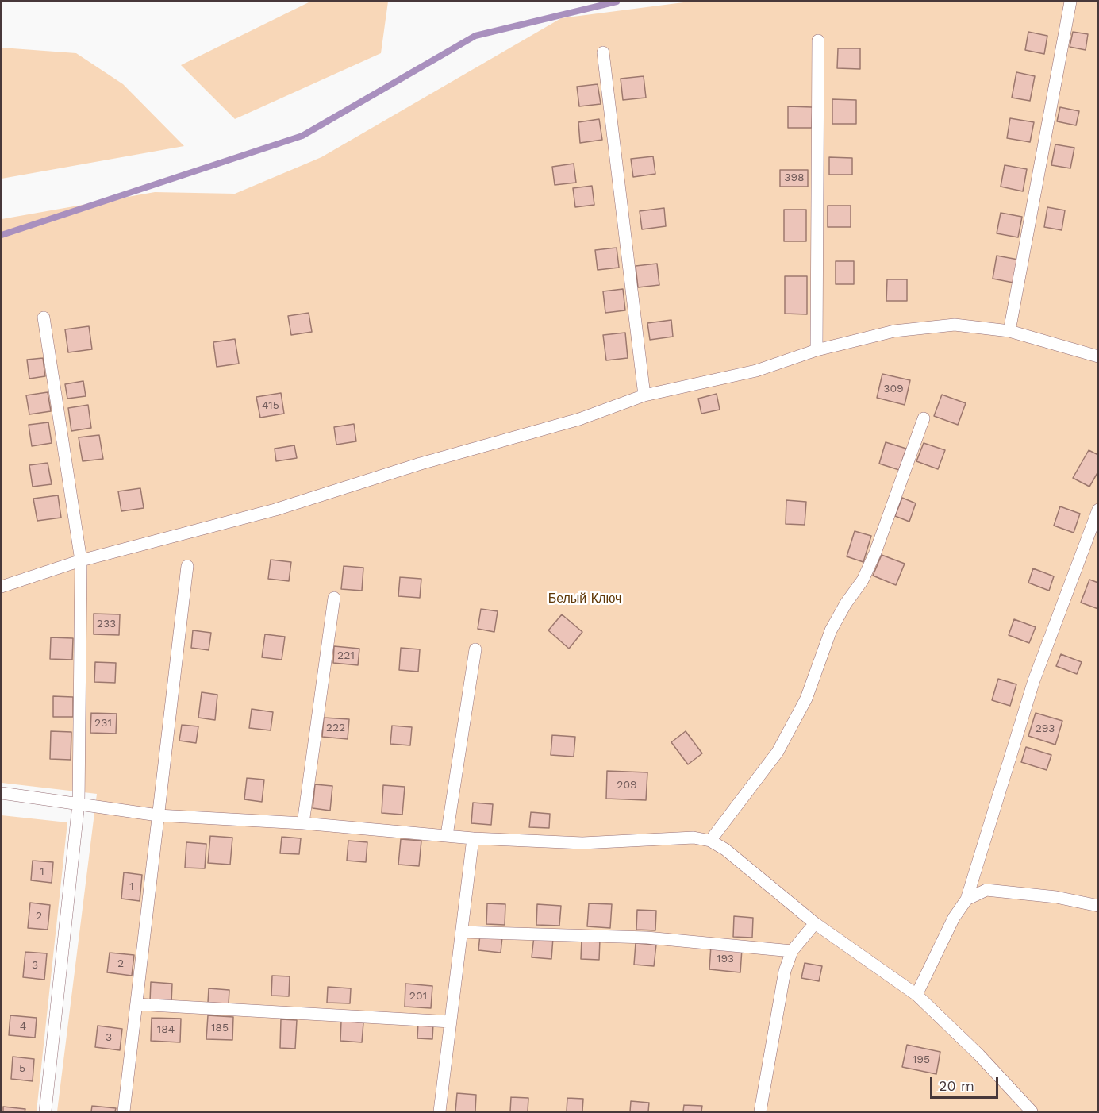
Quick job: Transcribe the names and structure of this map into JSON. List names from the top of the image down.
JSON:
{
  "parks": ["Белый Ключ"],
  "house_numbers": [
    "398",
    "309",
    "415",
    "233",
    "221",
    "231",
    "222",
    "293",
    "209",
    "1",
    "1",
    "2",
    "193",
    "2",
    "3",
    "201",
    "4",
    "185",
    "184",
    "3",
    "195",
    "5"
  ],
  "scale_bar": "20 m"
}
